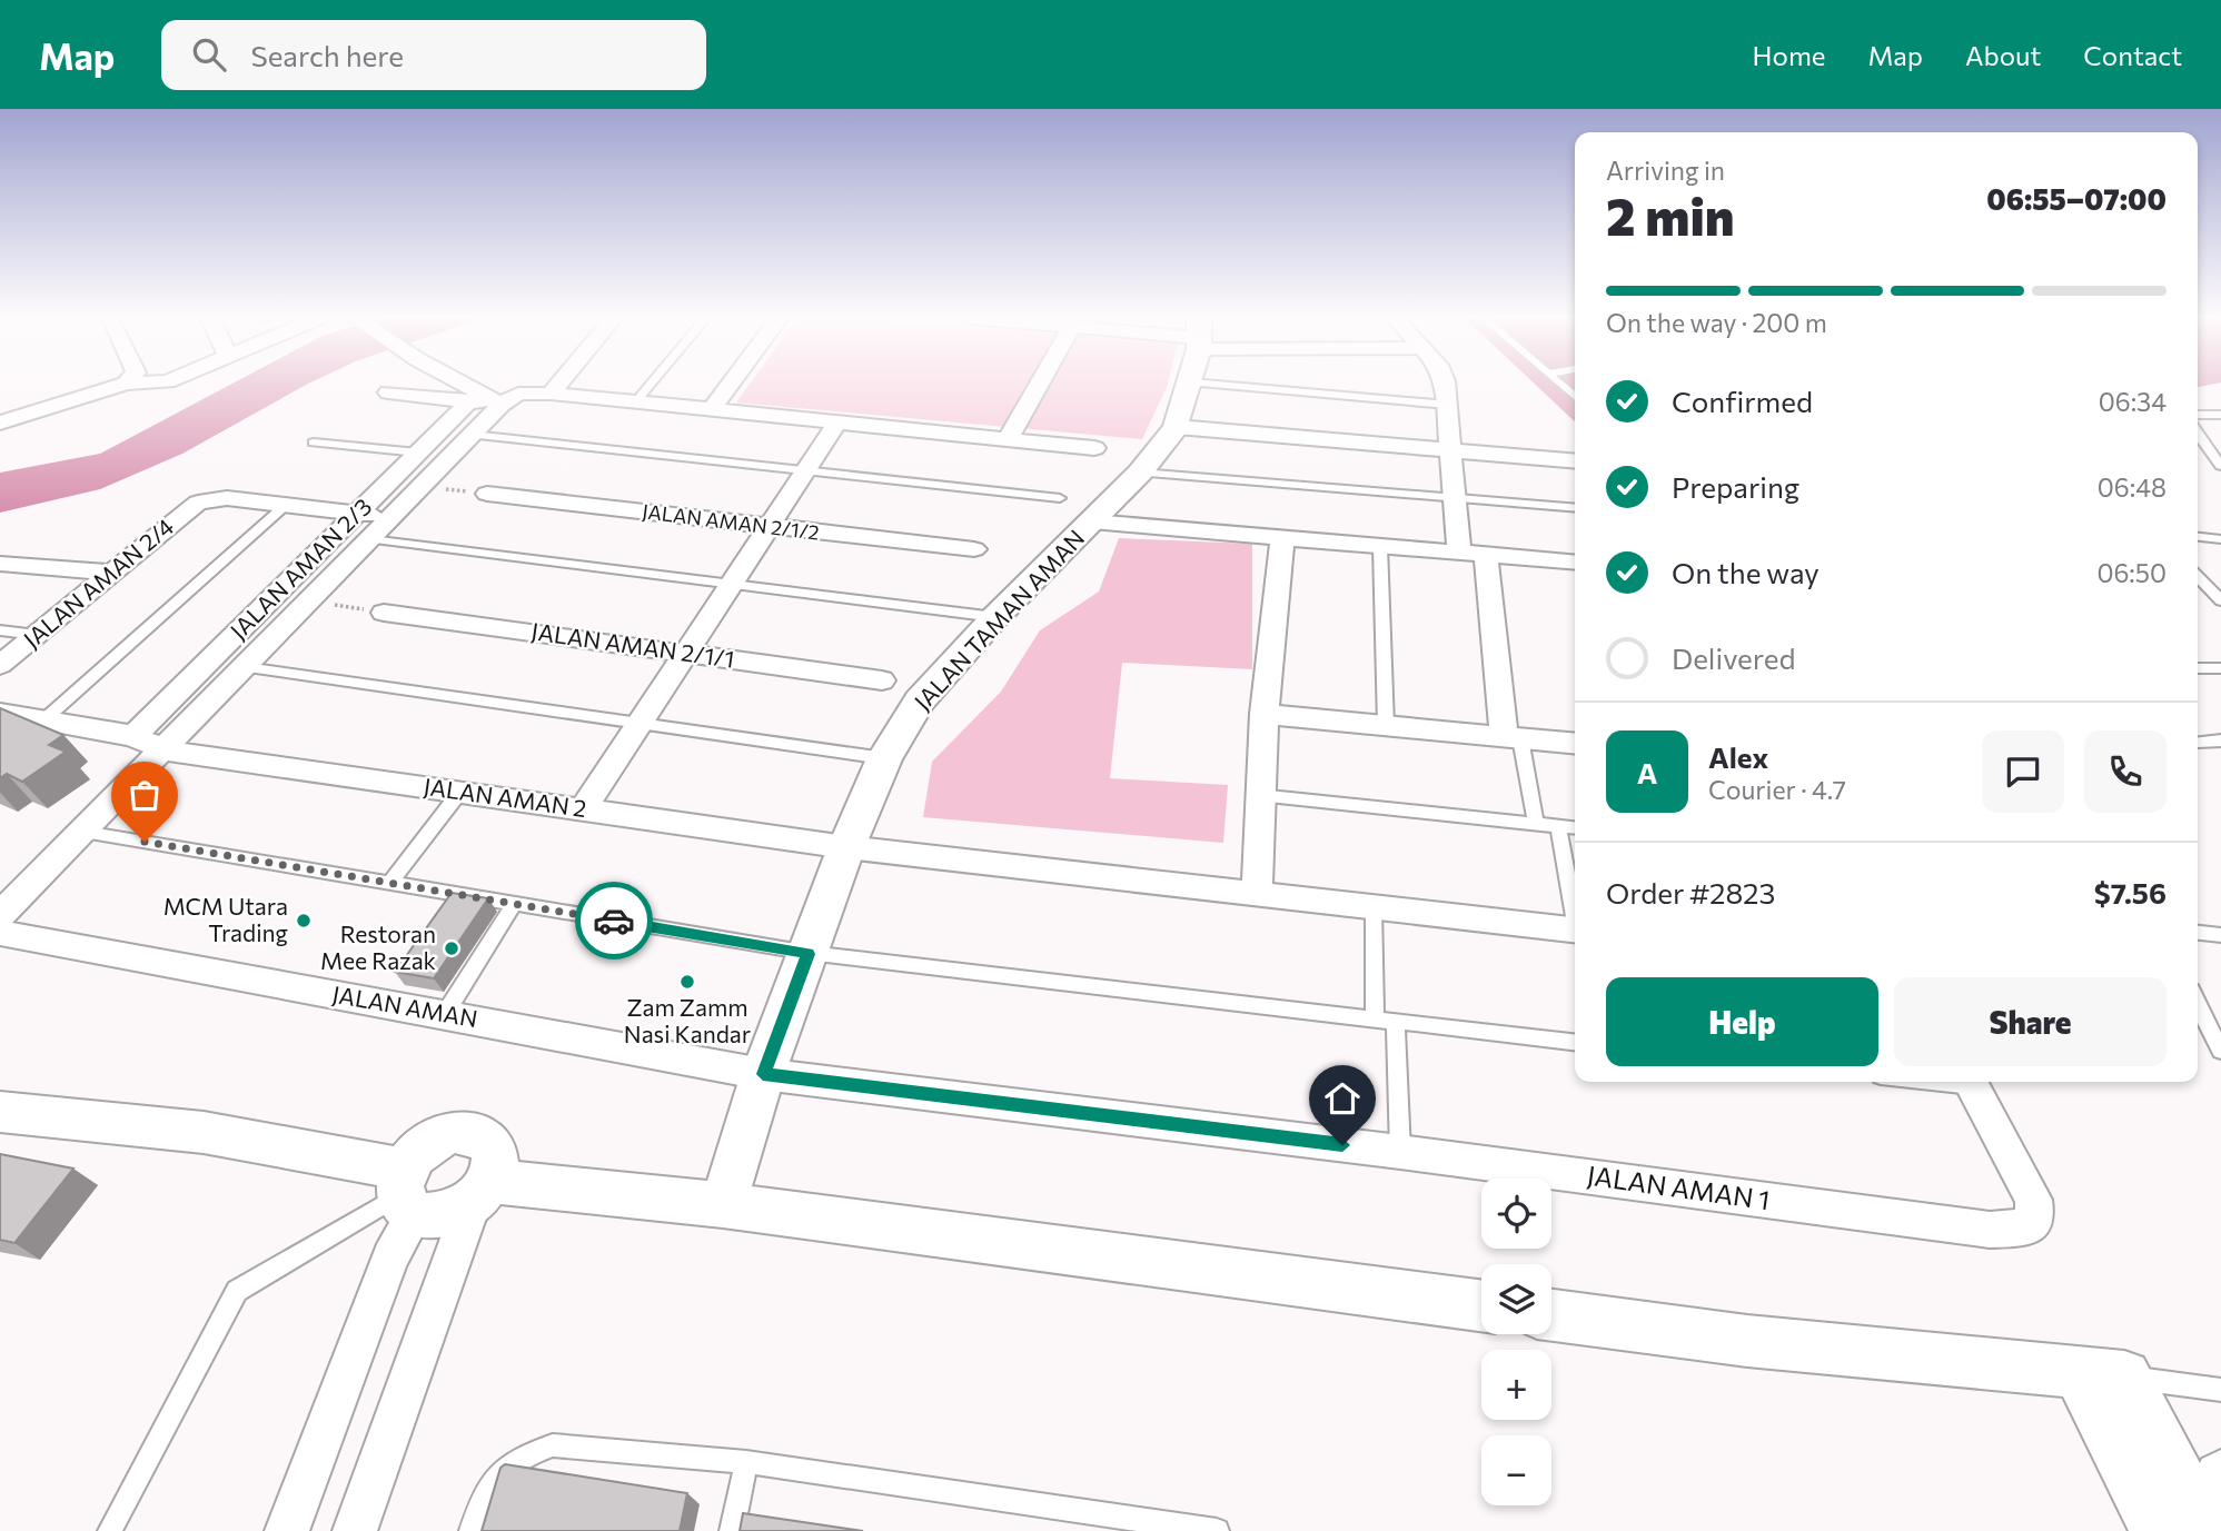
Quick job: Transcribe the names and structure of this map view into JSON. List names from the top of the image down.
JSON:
{
  "streets": {
    "street": [
      "JALAN AMAN 2/1/2",
      "JALAN AMAN 2/3",
      "JALAN AMAN 2/4",
      "JALAN TAMAN AMAN",
      "JALAN AMAN 2/1/1",
      "JALAN AMAN 2",
      "JALAN AMAN",
      "JALAN AMAN 1"
    ]
  },
  "crossings": [
    ["JALAN AMAN 2/3", "JALAN AMAN 2"],
    ["JALAN TAMAN AMAN", "JALAN AMAN 2"],
    ["JALAN TAMAN AMAN", "JALAN AMAN"],
    ["JALAN TAMAN AMAN", "JALAN AMAN 1"],
    ["JALAN AMAN", "JALAN AMAN 1"]
  ],
  "places": ["MCM Utara Trading", "Restoran Mee Razak", "Zam Zamm Nasi Kandar"],
  "page": {
    "header": "Map",
    "search": "Search here",
    "nav": [
      "Home",
      "Map",
      "About",
      "Contact"
    ],
    "heading": ["2 min", "Arriving in", "06:55–07:00"],
    "panel": [
      "Alex",
      "Courier · 4.7",
      "Order #2823",
      "$7.56"
    ],
    "bar": "On the way · 200 m",
    "list": [
      ["Confirmed", "06:34"],
      ["Preparing", "06:48"],
      ["On the way", "06:50"],
      "Delivered"
    ],
    "round": "A",
    "buttons": ["Help", "Share"],
    "map_buttons": ["+", "−"]
  }
}
